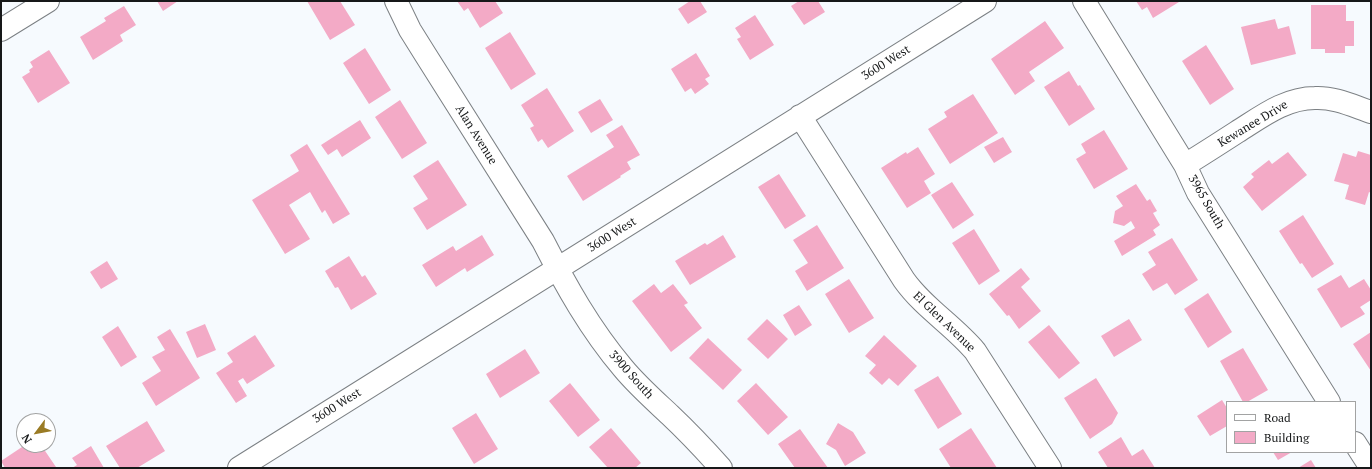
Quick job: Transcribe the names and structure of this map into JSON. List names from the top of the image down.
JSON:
{
  "streets": {
    "street": [
      "3600 West",
      "Kewanee Drive",
      "Alan Avenue",
      "3965 South",
      "El Glen Avenue",
      "3900 South"
    ]
  },
  "crossings": [
    ["3600 West", "Alan Avenue"],
    ["3600 West", "El Glen Avenue"],
    ["3600 West", "3900 South"],
    ["Kewanee Drive", "3965 South"],
    ["Alan Avenue", "3900 South"]
  ],
  "legend": ["Road", "Building"],
  "north": "bottom left"
}
